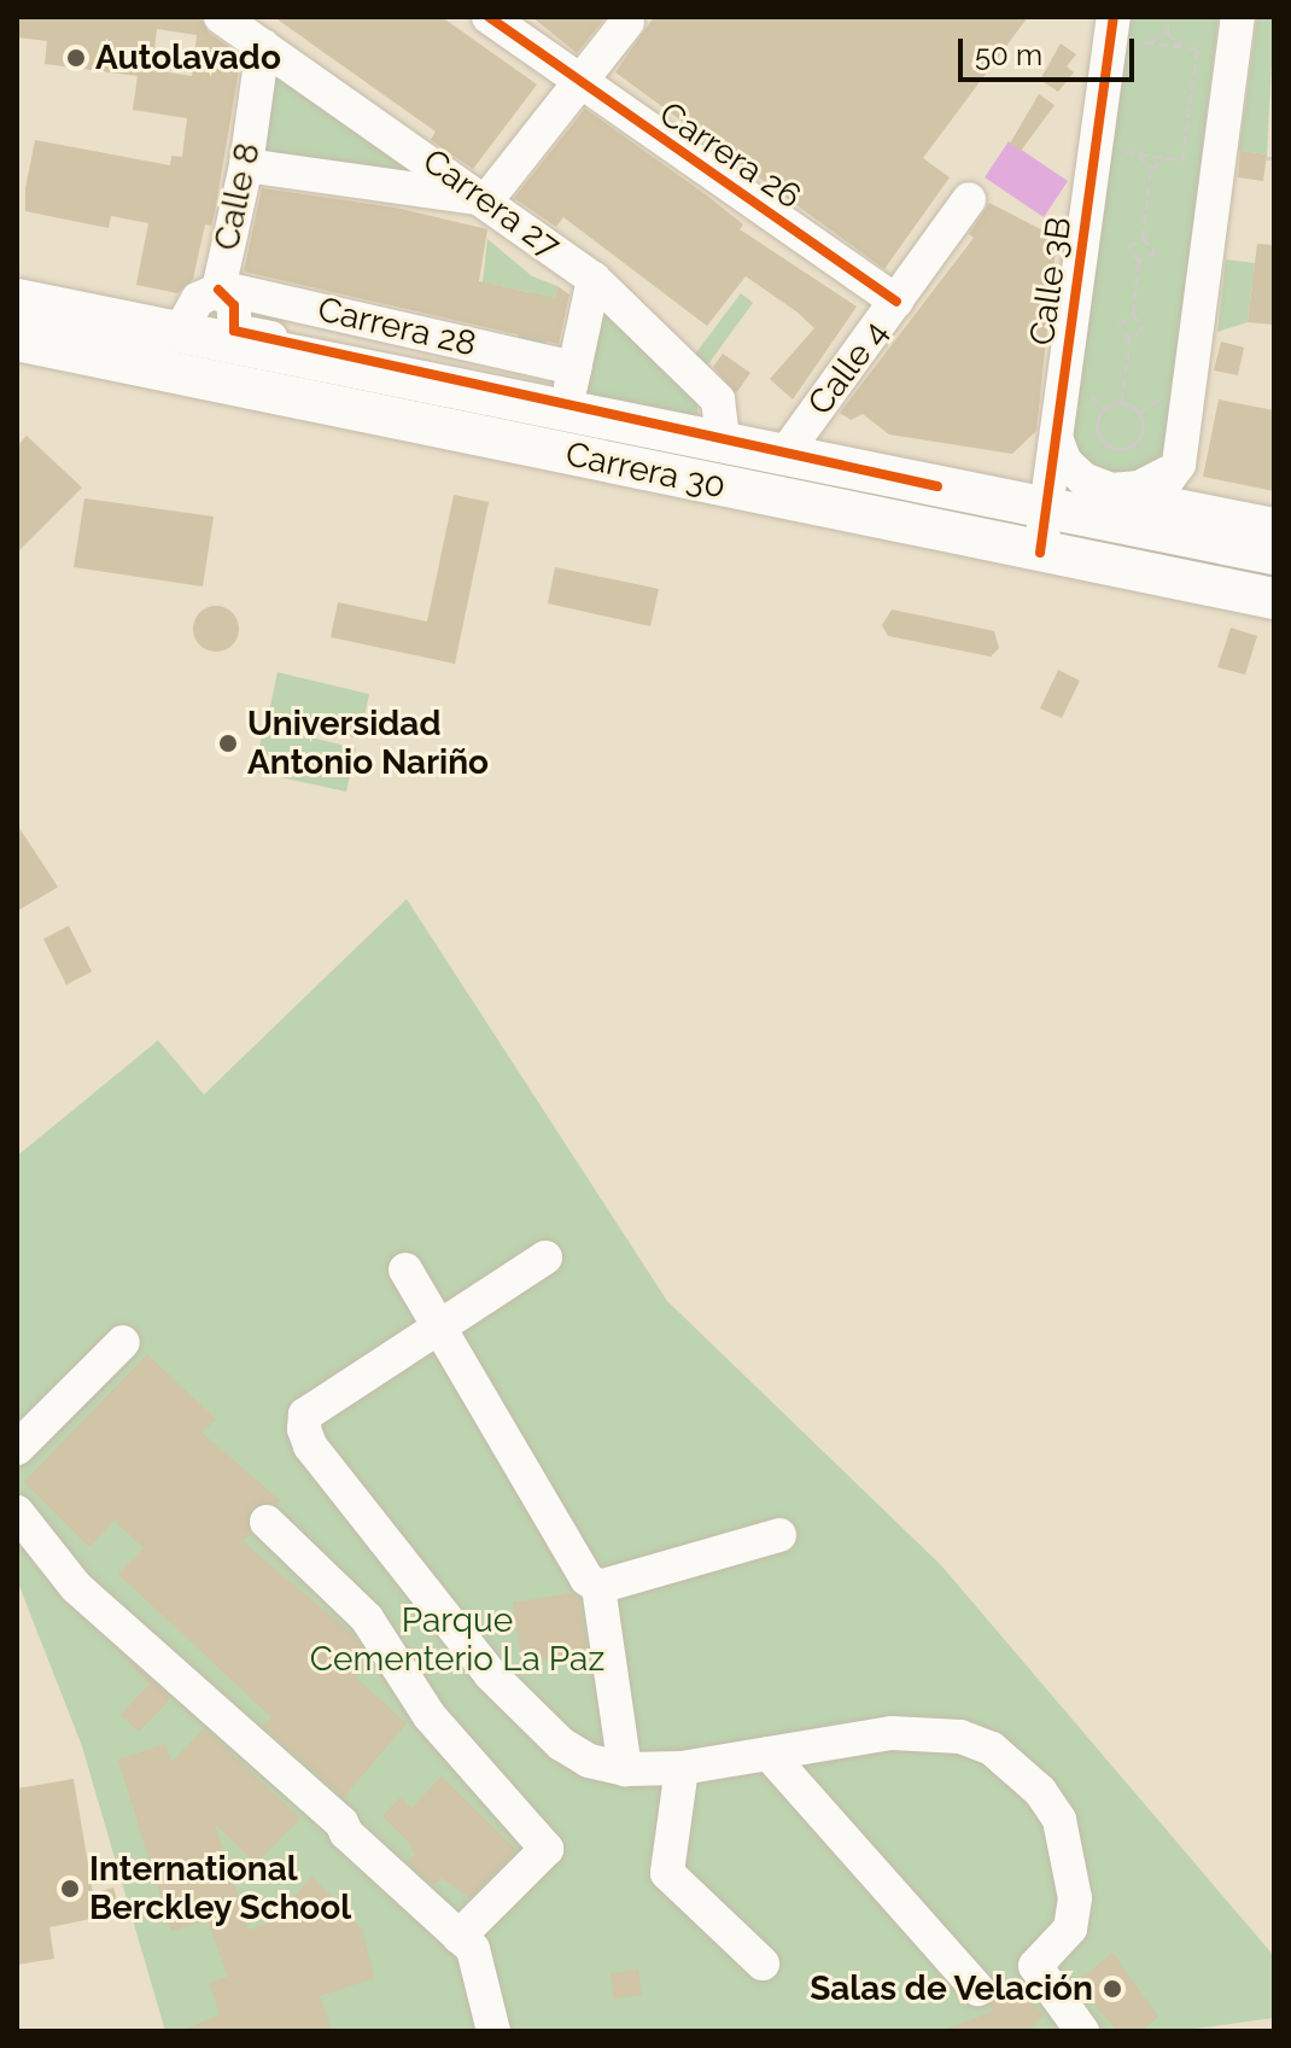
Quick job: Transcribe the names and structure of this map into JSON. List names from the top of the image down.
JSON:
{
  "streets": {
    "main road": ["Carrera 30"],
    "street": [
      "Carrera 26",
      "Calle 8",
      "Carrera 27",
      "Calle 3B",
      "Carrera 28",
      "Calle 4"
    ]
  },
  "crossings": [
    ["Carrera 26", "Calle 4"],
    ["Calle 8", "Carrera 27"],
    ["Calle 8", "Carrera 28"],
    ["Calle 8", "Carrera 30"],
    ["Carrera 27", "Carrera 28"],
    ["Calle 3B", "Carrera 30"]
  ],
  "parks": ["Parque Cementerio La Paz"],
  "places": [
    "Autolavado",
    "Universidad Antonio Nariño",
    "International Berckley School",
    "Salas de Velación"
  ],
  "scale_bar": "50 m"
}
